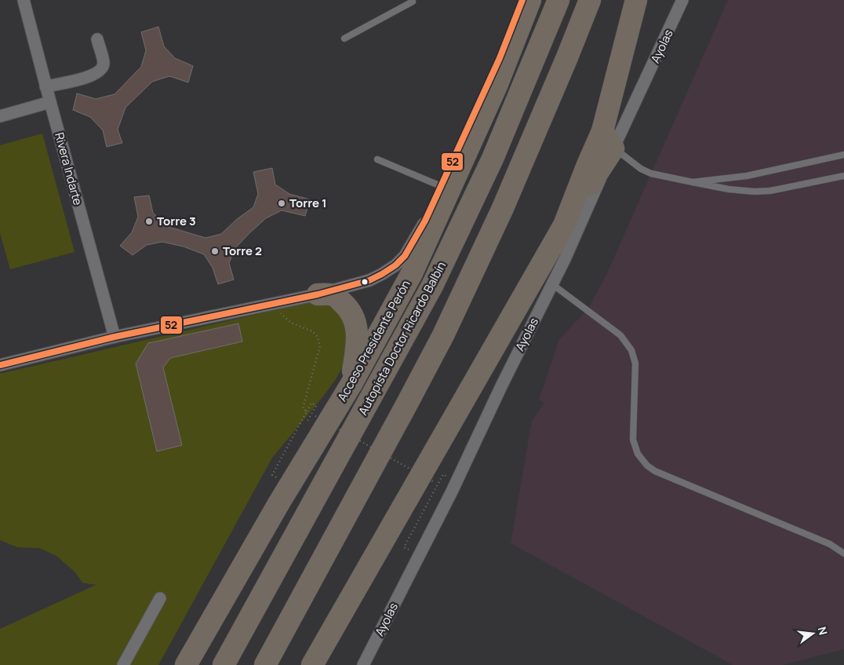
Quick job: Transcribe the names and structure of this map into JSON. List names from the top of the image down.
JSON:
{
  "streets": {
    "highway": ["Autopista Doctor Ricardo Balbín", "Acceso Presidente Perón"],
    "street": ["Ayolas", "Rivera Indarte"]
  },
  "places": ["Torre 1", "Torre 3", "Torre 2"],
  "lines": ["transit line 52"],
  "north": "right"
}
